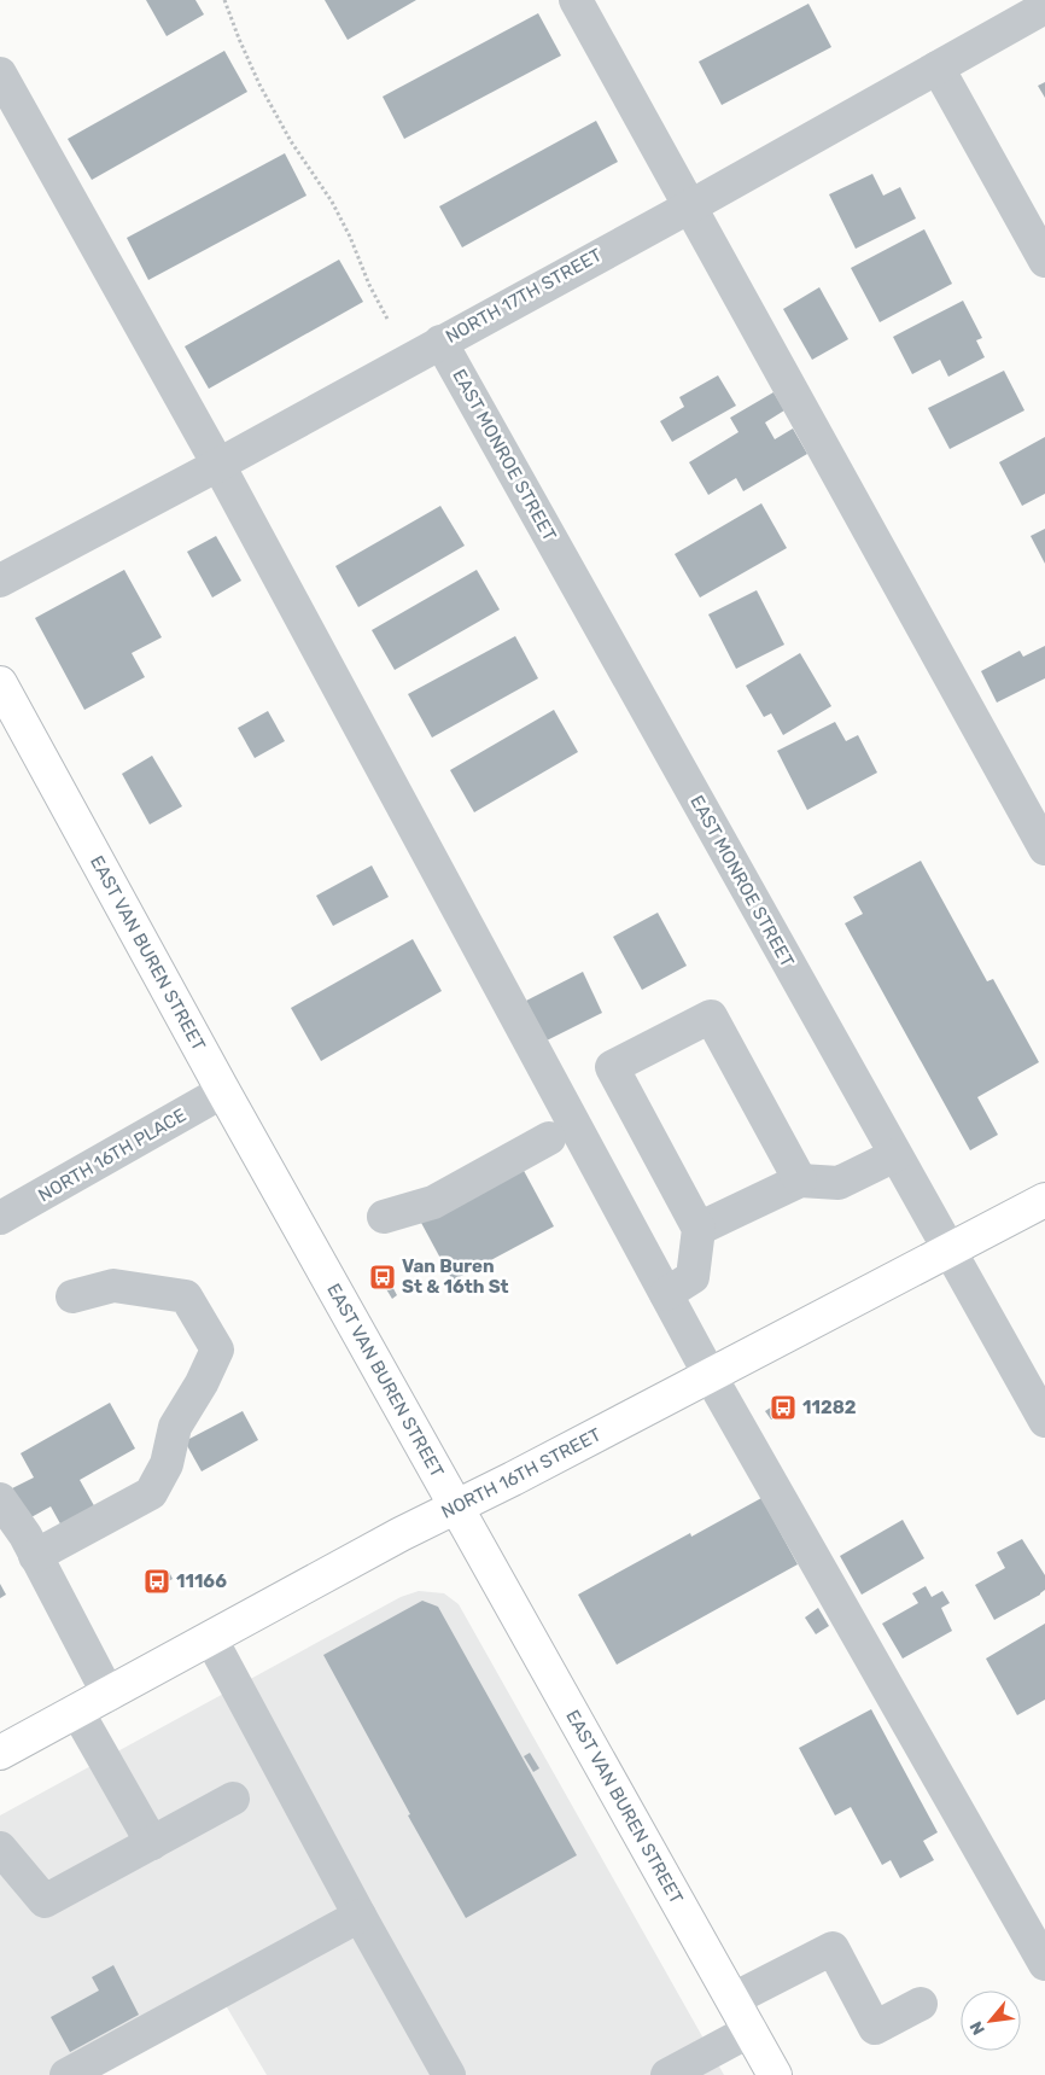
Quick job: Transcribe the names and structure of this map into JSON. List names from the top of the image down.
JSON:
{
  "streets": {
    "main road": ["EAST VAN BUREN STREET", "NORTH 16TH STREET"],
    "street": ["NORTH 17TH STREET", "EAST MONROE STREET", "NORTH 16TH PLACE"]
  },
  "crossings": [
    ["NORTH 17TH STREET", "EAST MONROE STREET"],
    ["EAST MONROE STREET", "NORTH 16TH STREET"],
    ["EAST VAN BUREN STREET", "NORTH 16TH PLACE"],
    ["EAST VAN BUREN STREET", "NORTH 16TH STREET"]
  ],
  "places": {
    "bus stop": ["Van Buren St & 16th St", "11282", "11166"]
  },
  "north": "bottom left"
}
